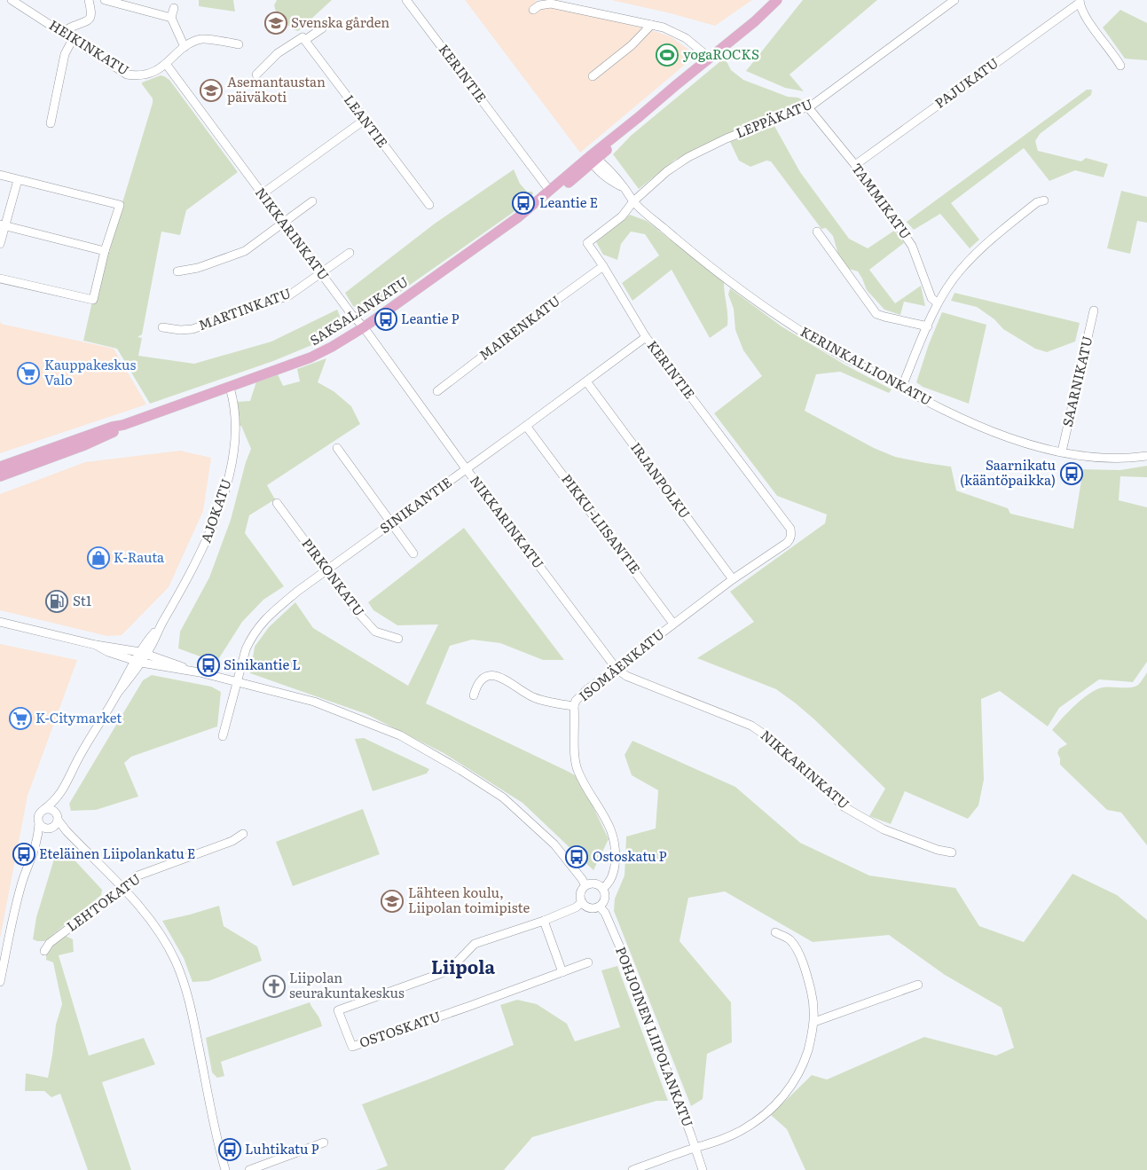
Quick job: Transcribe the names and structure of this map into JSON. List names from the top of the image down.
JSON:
{
  "streets": {
    "main road": ["SAKSALANKATU"],
    "street": [
      "HEIKINKATU",
      "KERINTIE",
      "PAJUKATU",
      "LEPPÄKATU",
      "LEANTIE",
      "TAMMIKATU",
      "NIKKARINKATU",
      "MARTINKATU",
      "MAIRENKATU",
      "KERINKALLIONKATU",
      "SAARNIKATU",
      "IRJANPOLKU",
      "SINIKANTIE",
      "AJOKATU",
      "PIKKU-LIISANTIE",
      "PIRKONKATU",
      "ISOMÄENKATU",
      "LEHTOKATU",
      "OSTOSKATU",
      "POHJOINEN LIIPOLANKATU"
    ]
  },
  "crossings": [
    ["HEIKINKATU", "NIKKARINKATU"],
    ["KERINTIE", "LEPPÄKATU"],
    ["KERINTIE", "SAKSALANKATU"],
    ["KERINTIE", "MAIRENKATU"],
    ["KERINTIE", "KERINKALLIONKATU"],
    ["KERINTIE", "SINIKANTIE"],
    ["KERINTIE", "ISOMÄENKATU"],
    ["PAJUKATU", "TAMMIKATU"],
    ["LEPPÄKATU", "TAMMIKATU"],
    ["LEPPÄKATU", "KERINKALLIONKATU"],
    ["NIKKARINKATU", "MARTINKATU"],
    ["NIKKARINKATU", "SAKSALANKATU"],
    ["NIKKARINKATU", "SINIKANTIE"],
    ["NIKKARINKATU", "ISOMÄENKATU"],
    ["SAKSALANKATU", "KERINKALLIONKATU"],
    ["SAKSALANKATU", "AJOKATU"],
    ["KERINKALLIONKATU", "SAARNIKATU"],
    ["IRJANPOLKU", "SINIKANTIE"],
    ["IRJANPOLKU", "ISOMÄENKATU"],
    ["SINIKANTIE", "PIKKU-LIISANTIE"],
    ["SINIKANTIE", "PIRKONKATU"],
    ["PIKKU-LIISANTIE", "ISOMÄENKATU"],
    ["ISOMÄENKATU", "OSTOSKATU"],
    ["ISOMÄENKATU", "POHJOINEN LIIPOLANKATU"],
    ["OSTOSKATU", "POHJOINEN LIIPOLANKATU"]
  ],
  "districts": ["Liipola"],
  "places": {
    "school or university": ["Svenska gården", "Asemantaustan päiväkoti", "Lähteen koulu, Liipolan toimipiste"],
    "sports": ["yogaROCKS"],
    "bus stop": [
      "Leantie E",
      "Leantie P",
      "Saarnikatu (kääntöpaikka)",
      "Sinikantie L",
      "Eteläinen Liipolankatu E",
      "Ostoskatu P",
      "Luhtikatu P"
    ],
    "supermarket": ["Kauppakeskus Valo", "K-Citymarket"],
    "shop": ["K-Rauta"],
    "fuel station": ["St1"],
    "church": ["Liipolan seurakuntakeskus"]
  }
}
